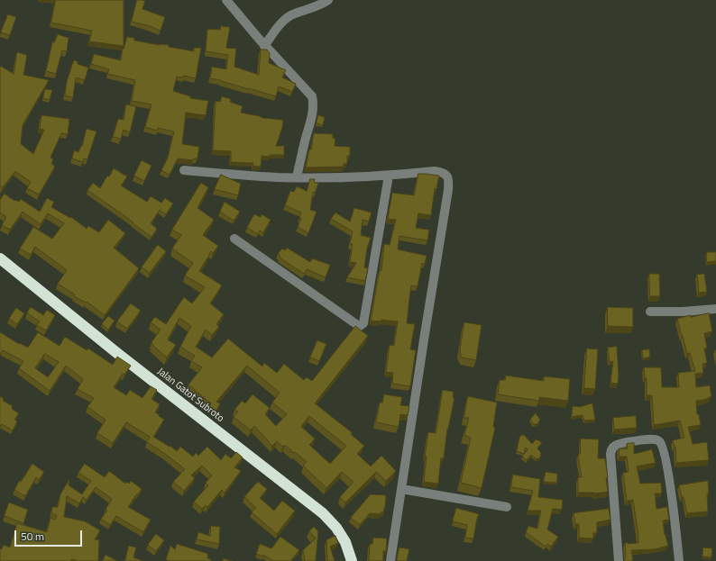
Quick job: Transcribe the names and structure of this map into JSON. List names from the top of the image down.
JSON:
{
  "streets": {
    "highway": ["Jalan Gatot Subroto"]
  },
  "scale_bar": "50 m"
}
